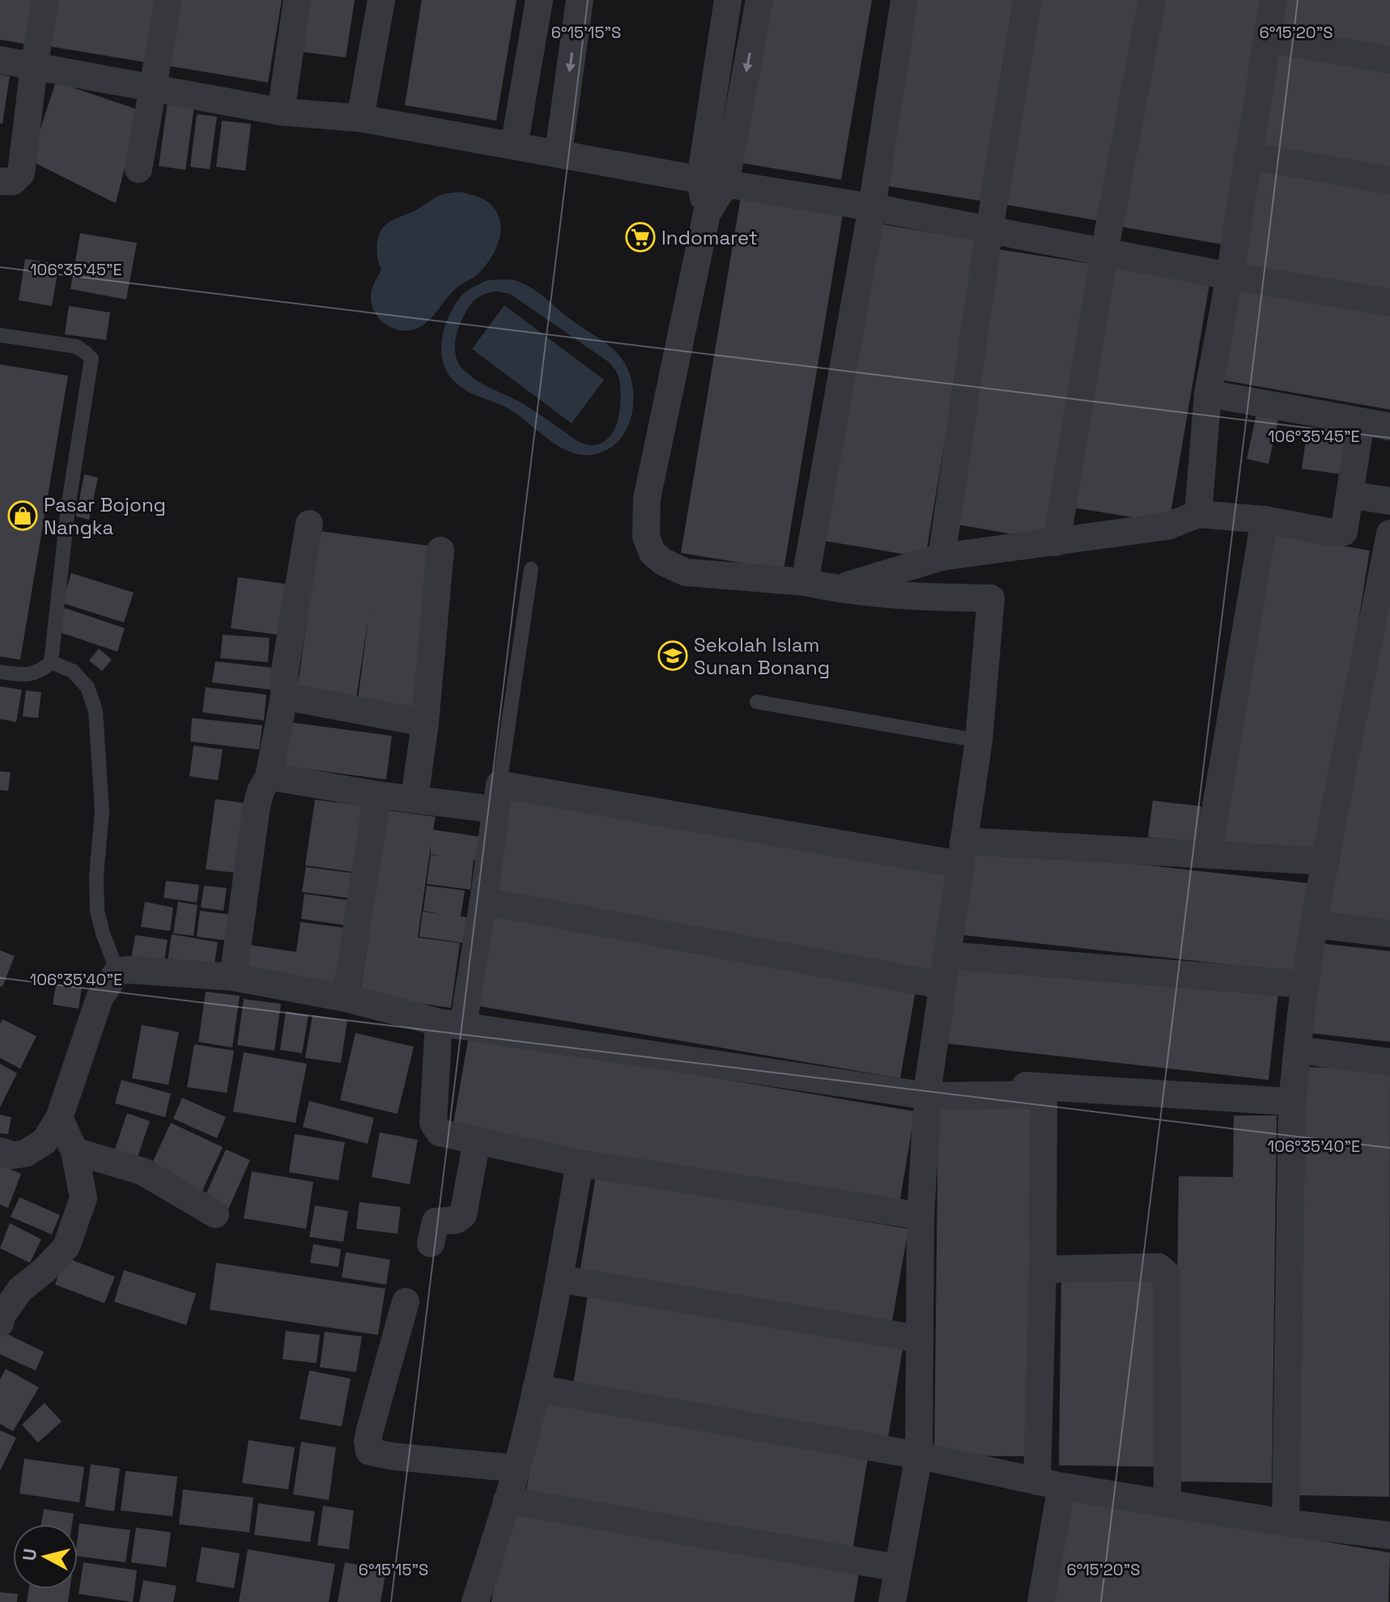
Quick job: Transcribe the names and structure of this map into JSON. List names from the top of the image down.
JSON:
{
  "places": {
    "supermarket": ["Indomaret"],
    "shop": ["Pasar Bojong Nangka"],
    "school or university": ["Sekolah Islam Sunan Bonang"]
  },
  "north": "left",
  "coordinates": [
    "6°15'15\"S",
    "6°15'20\"S",
    "106°35'45\"E",
    "106°35'40\"E"
  ]
}
